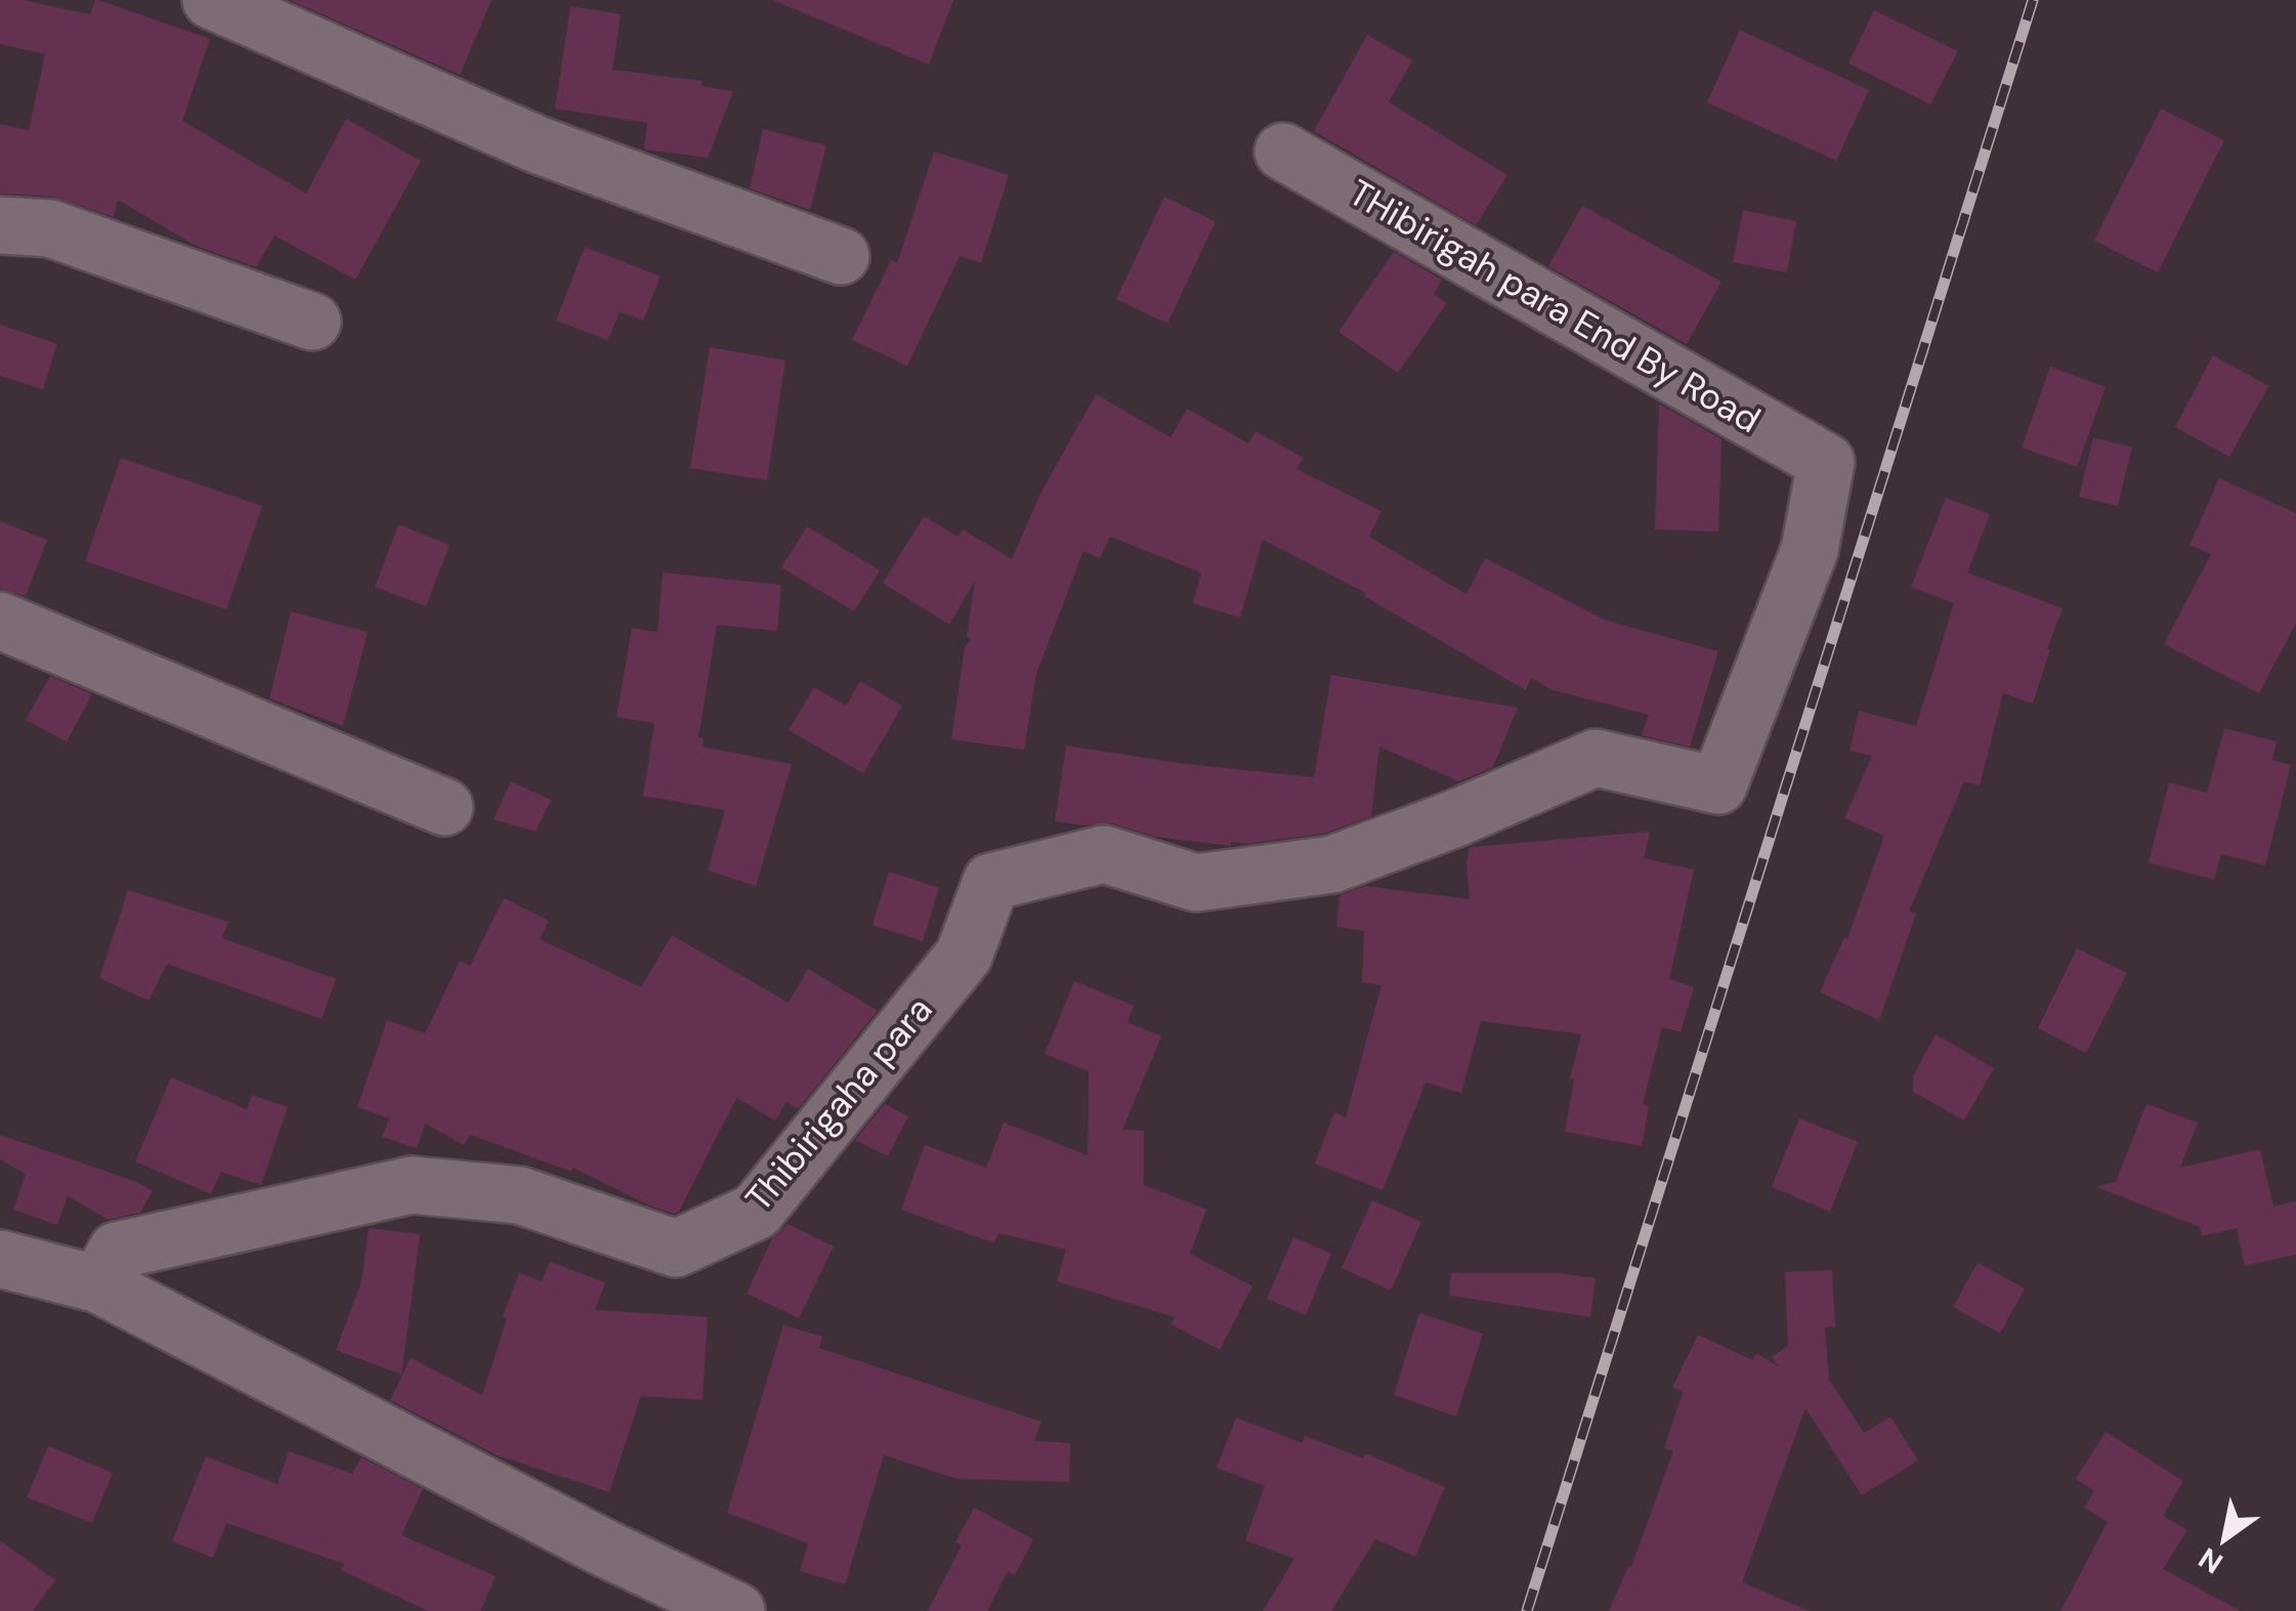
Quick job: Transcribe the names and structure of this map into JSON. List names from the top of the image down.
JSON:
{
  "streets": {
    "street": ["THibirigah para End By Road", "Thibirigaha para"]
  },
  "crossings": [
    ["THibirigah para End By Road", "Thibirigaha para"]
  ],
  "north": "bottom left"
}
